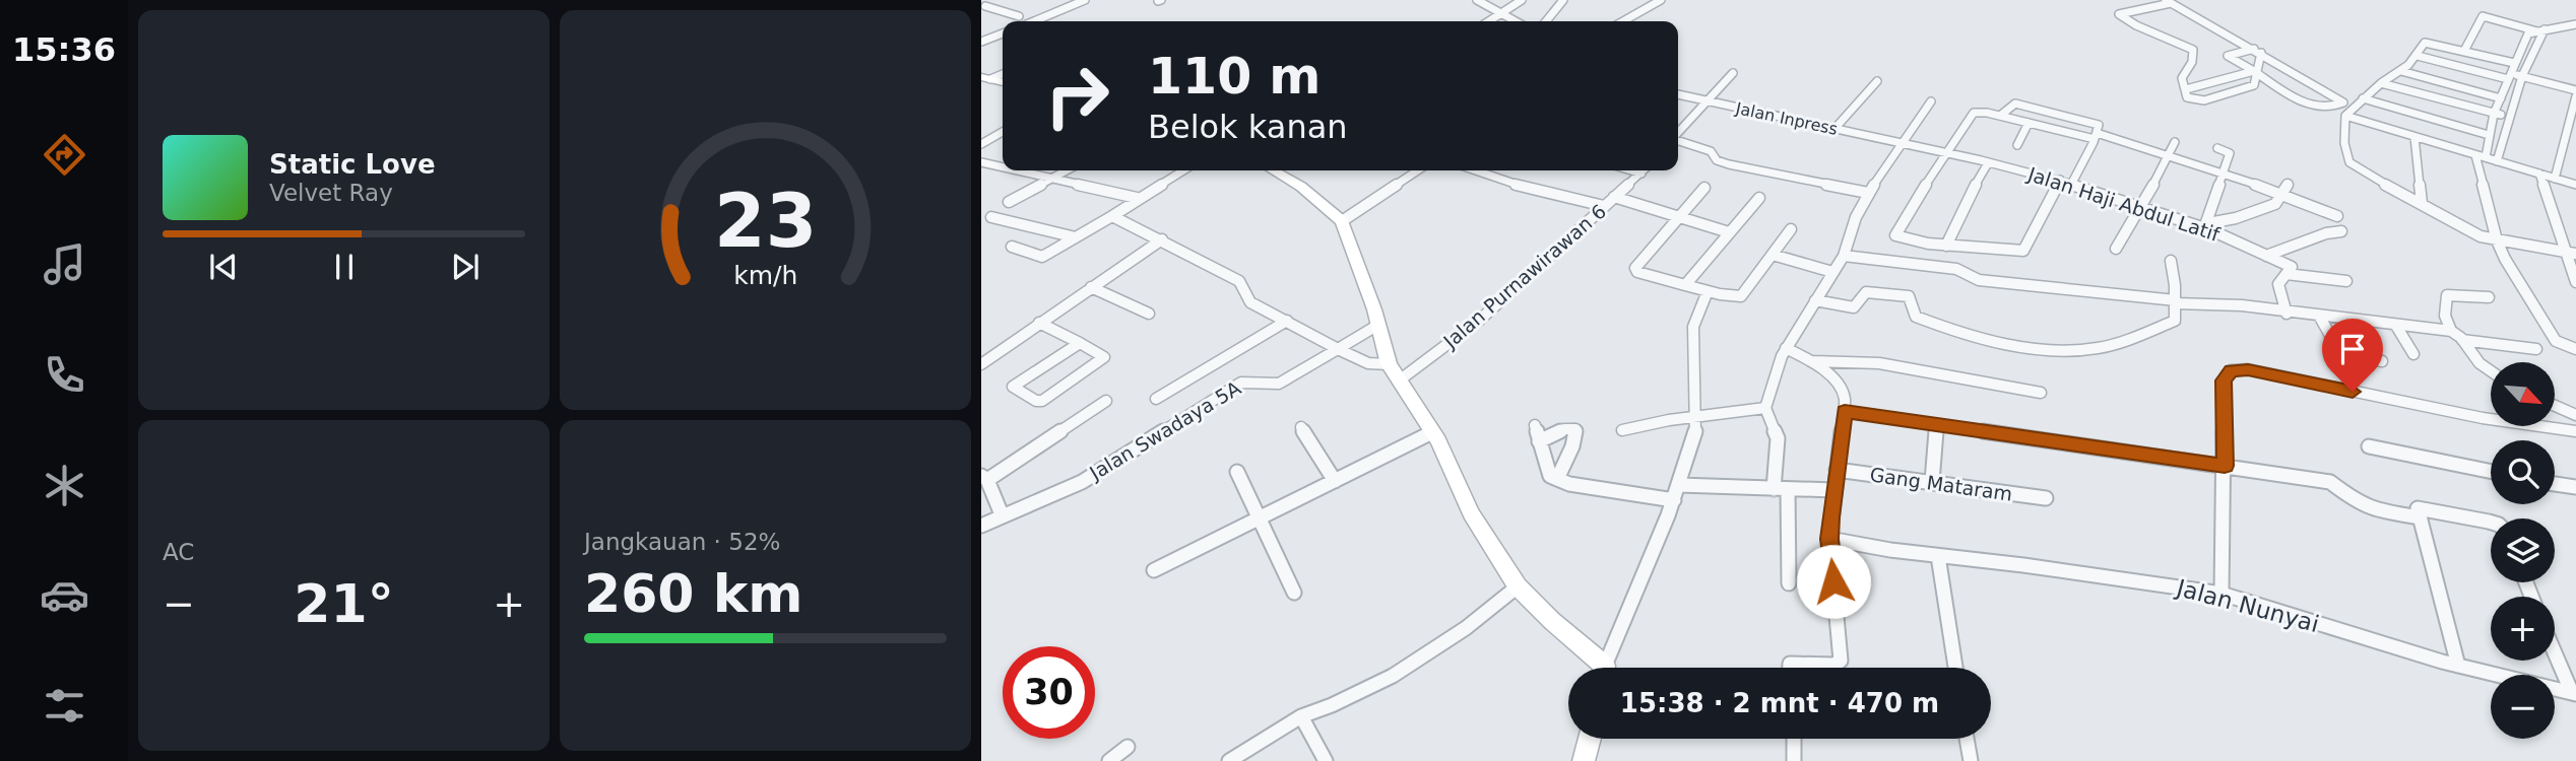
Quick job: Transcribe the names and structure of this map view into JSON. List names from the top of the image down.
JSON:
{
  "streets": {
    "street": [
      "Jalan Inpress",
      "Jalan Haji Abdul Latif",
      "Jalan Purnawirawan 6",
      "Jalan Swadaya 5A",
      "Gang Mataram",
      "Jalan Nunyai"
    ]
  },
  "crossings": [
    ["Jalan Inpress", "Jalan Haji Abdul Latif"]
  ],
  "north": "bottom right",
  "page": {
    "tabs": "15:36",
    "turn": ["110 m", "Belok kanan"],
    "song": ["Static Love", "Velvet Ray"],
    "map_buttons": ["+", "−"],
    "tile": [
      "AC",
      ["Jangkauan · 52%", "260 km"]
    ],
    "heat": ["−", "21°", "+"],
    "limit": "30",
    "trip": "15:38 · 2 mnt · 470 m",
    "gauge": ["23", "km/h"]
  }
}
